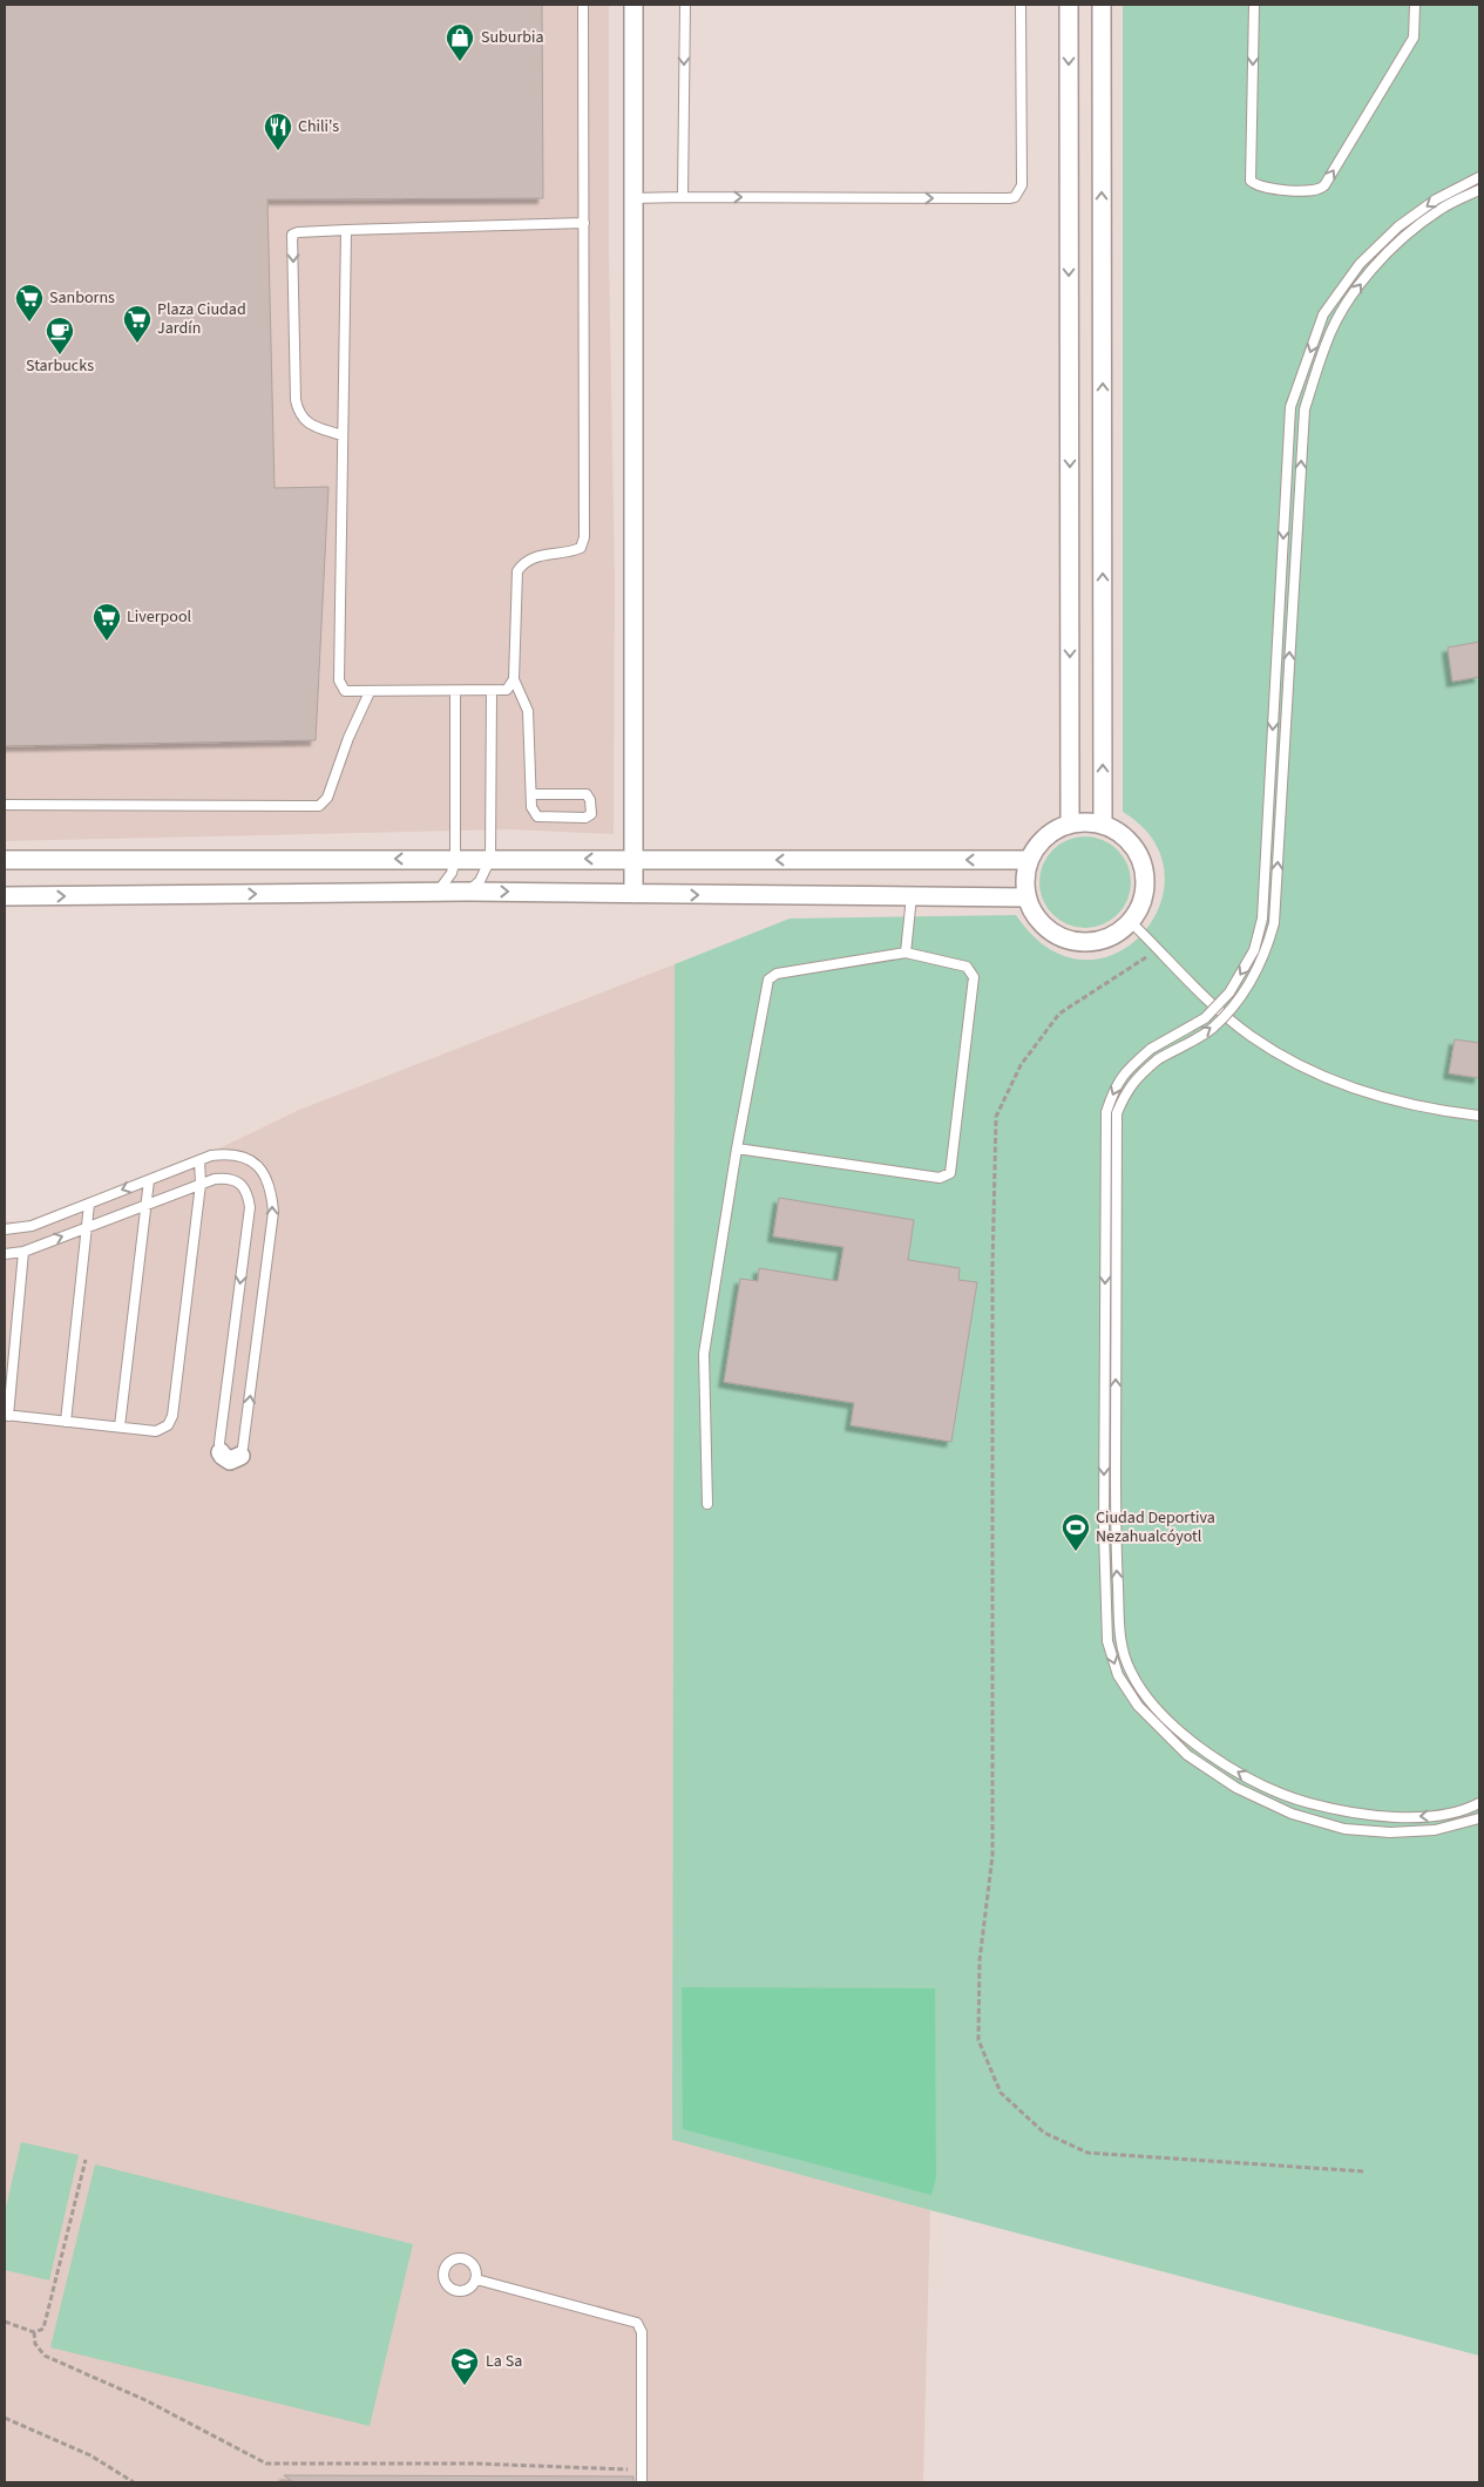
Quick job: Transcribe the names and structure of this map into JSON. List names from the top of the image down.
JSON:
{
  "places": {
    "shop": ["Suburbia"],
    "restaurant": ["Chili's"],
    "supermarket": ["Sanborns", "Plaza Ciudad Jardín", "Liverpool"],
    "cafe": ["Starbucks"],
    "sports": ["Ciudad Deportiva Nezahualcóyotl"],
    "school or university": ["La Sa"]
  }
}
